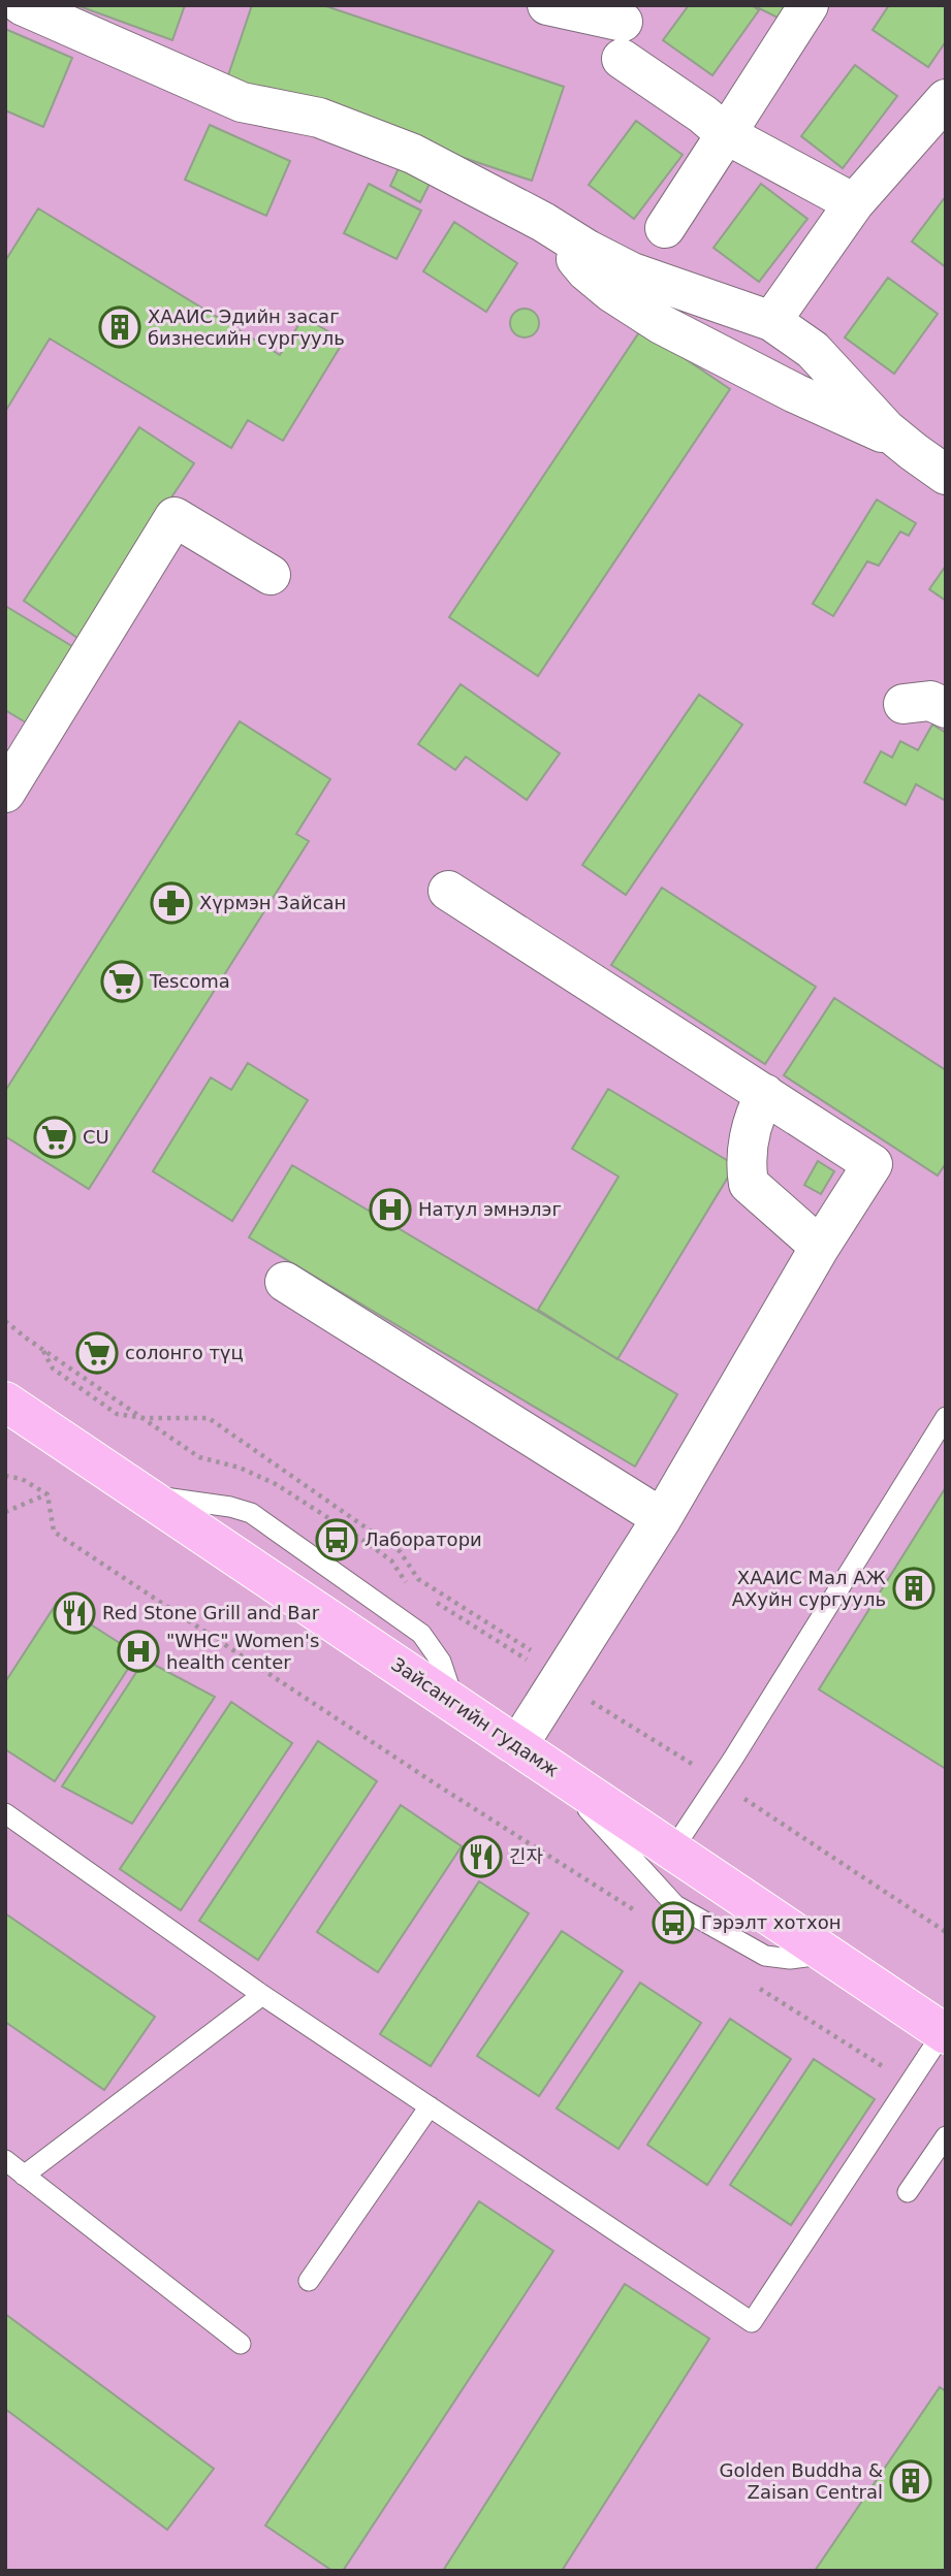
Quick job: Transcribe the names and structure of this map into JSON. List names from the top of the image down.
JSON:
{
  "streets": {
    "main road": ["Зайсангийн гудамж"]
  },
  "places": {
    "building": ["ХААИС Эдийн засаг бизнесийн сургууль", "ХААИС Мал АЖ АХуйн сургууль", "Golden Buddha & Zaisan Central"],
    "pharmacy": ["Хүрмэн Зайсан"],
    "supermarket": ["Tescoma", "CU", "солонго түц"],
    "hospital": ["Натул эмнэлэг", "\"WHC\" Women's health center"],
    "bus stop": ["Лаборатори", "Гэрэлт хотхон"],
    "restaurant": ["Red Stone Grill and Bar", "긴자"]
  }
}
